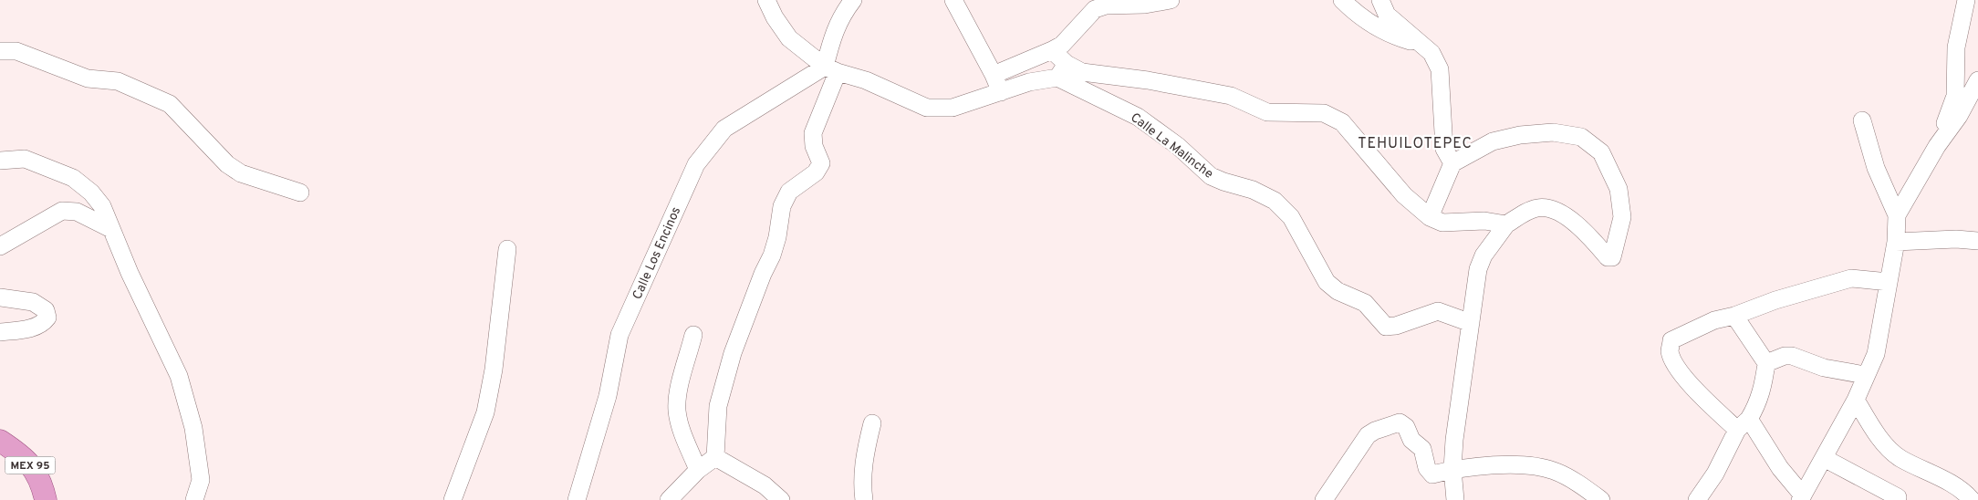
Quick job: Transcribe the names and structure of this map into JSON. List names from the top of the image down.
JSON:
{
  "streets": {
    "main road": ["MEX 95"],
    "street": ["Calle La Malinche", "Calle Los Encinos"]
  },
  "districts": ["TEHUILOTEPEC"]
}
